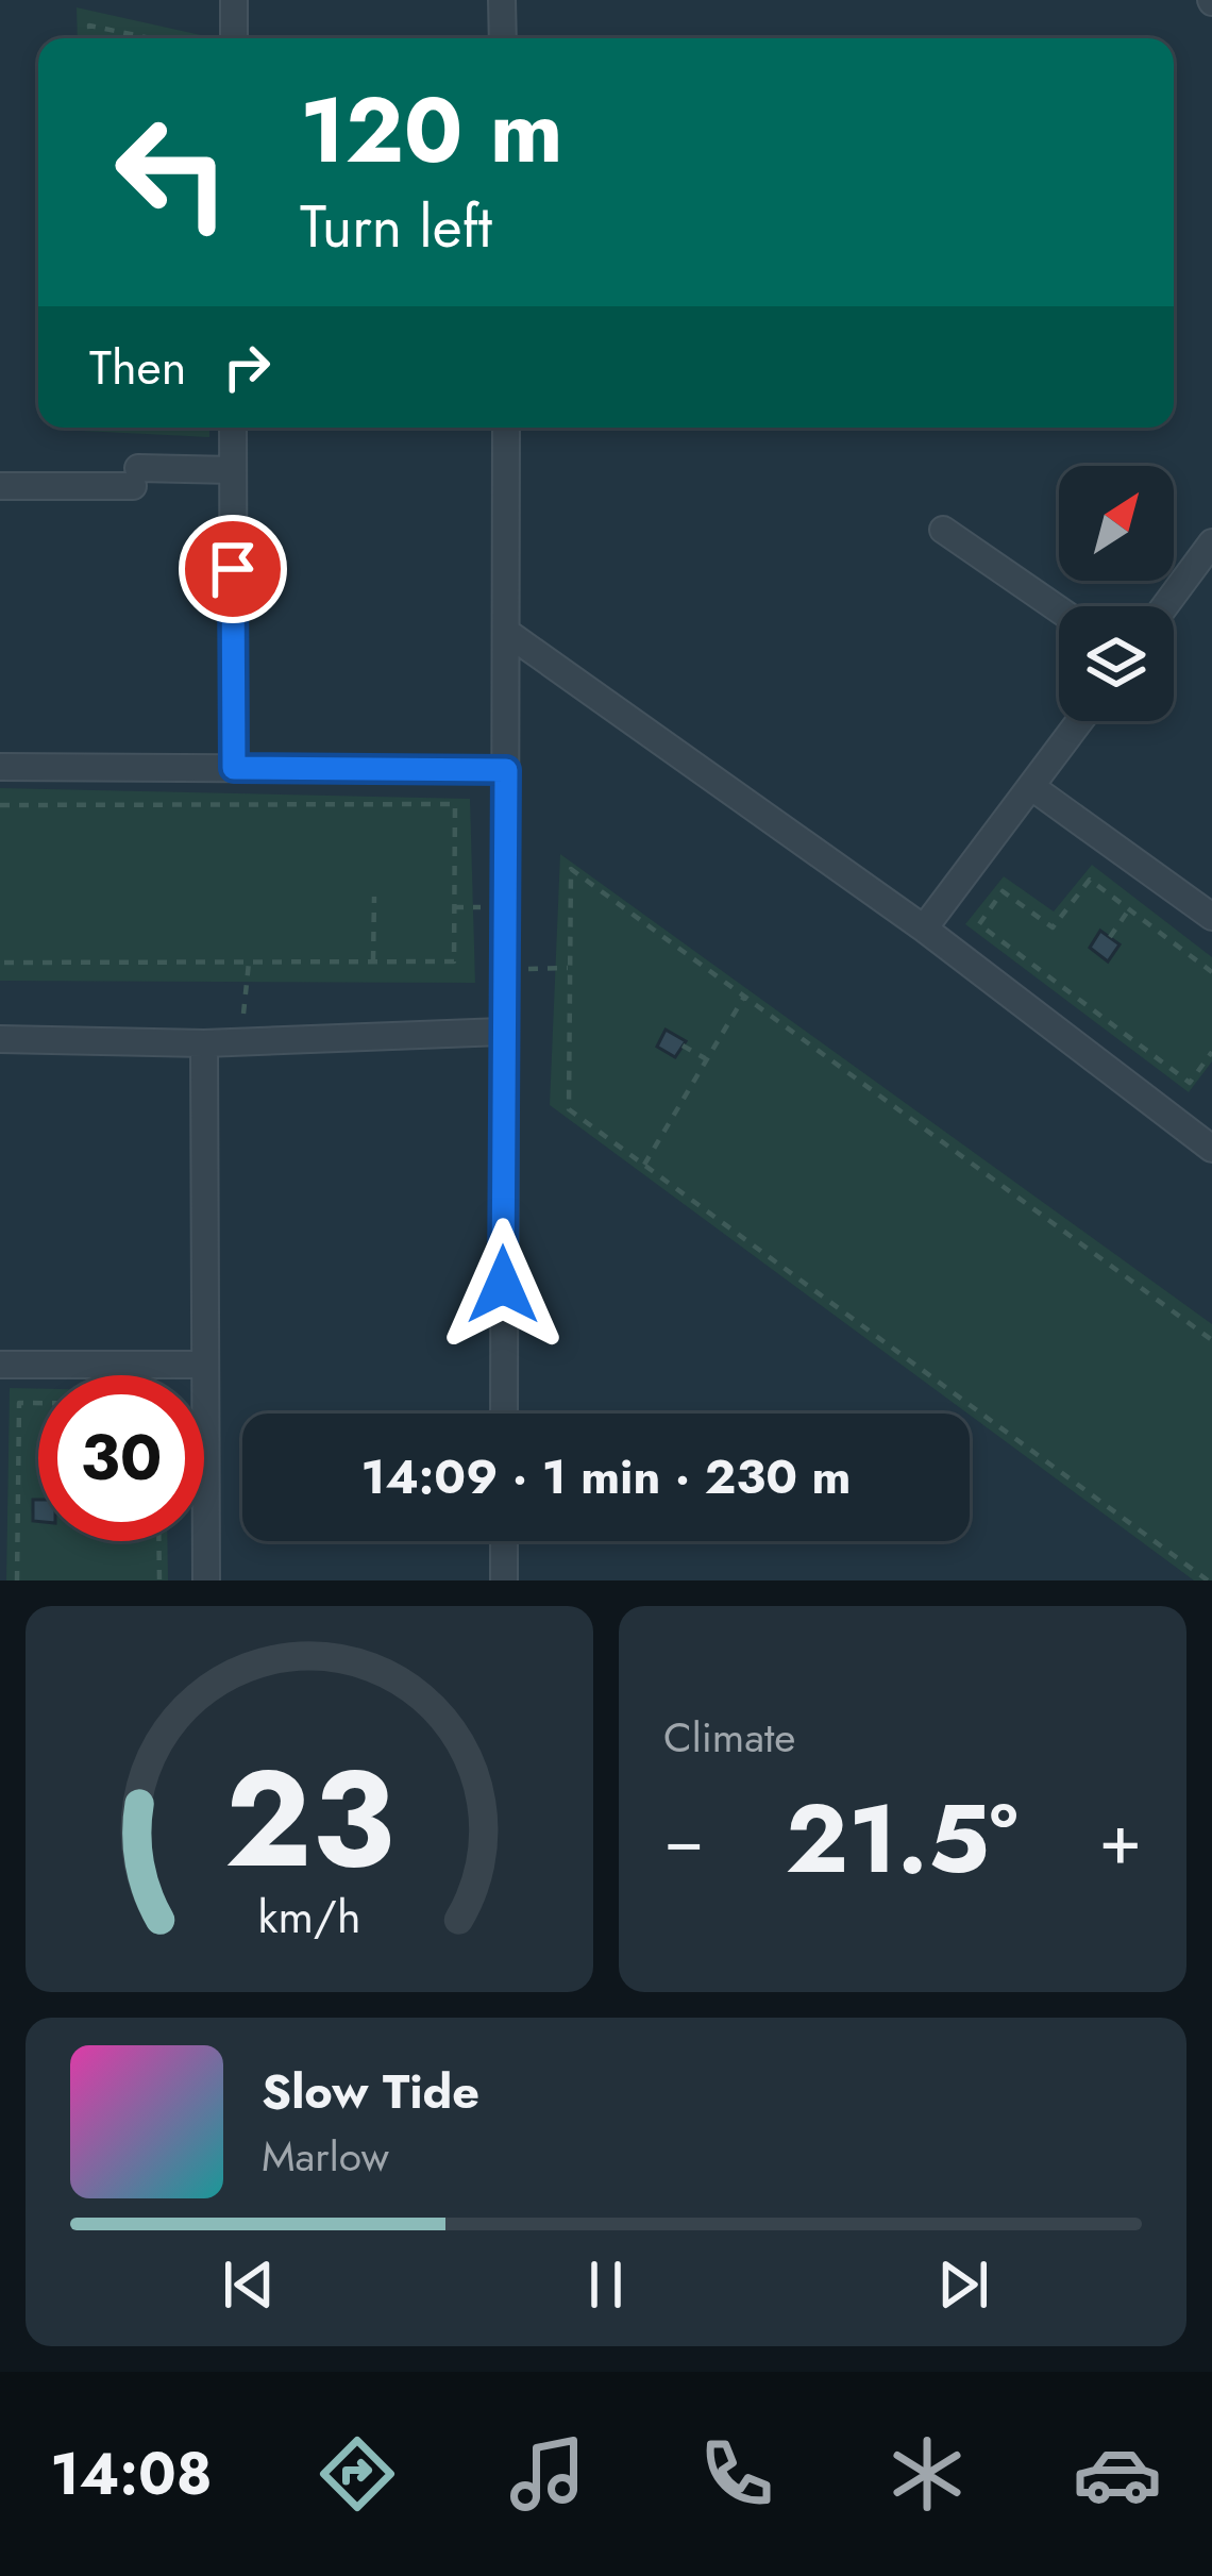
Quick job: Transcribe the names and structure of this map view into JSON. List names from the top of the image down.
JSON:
{
  "north": "top right",
  "page": {
    "turn": ["120 m", "Turn left"],
    "then": "Then",
    "limit": "30",
    "trip": "14:09 · 1 min · 230 m",
    "tile": "Climate",
    "heat": ["−", "21.5°", "+"],
    "song": ["Slow Tide", "Marlow"],
    "tabs": "14:08",
    "gauge": ["23", "km/h"]
  }
}
